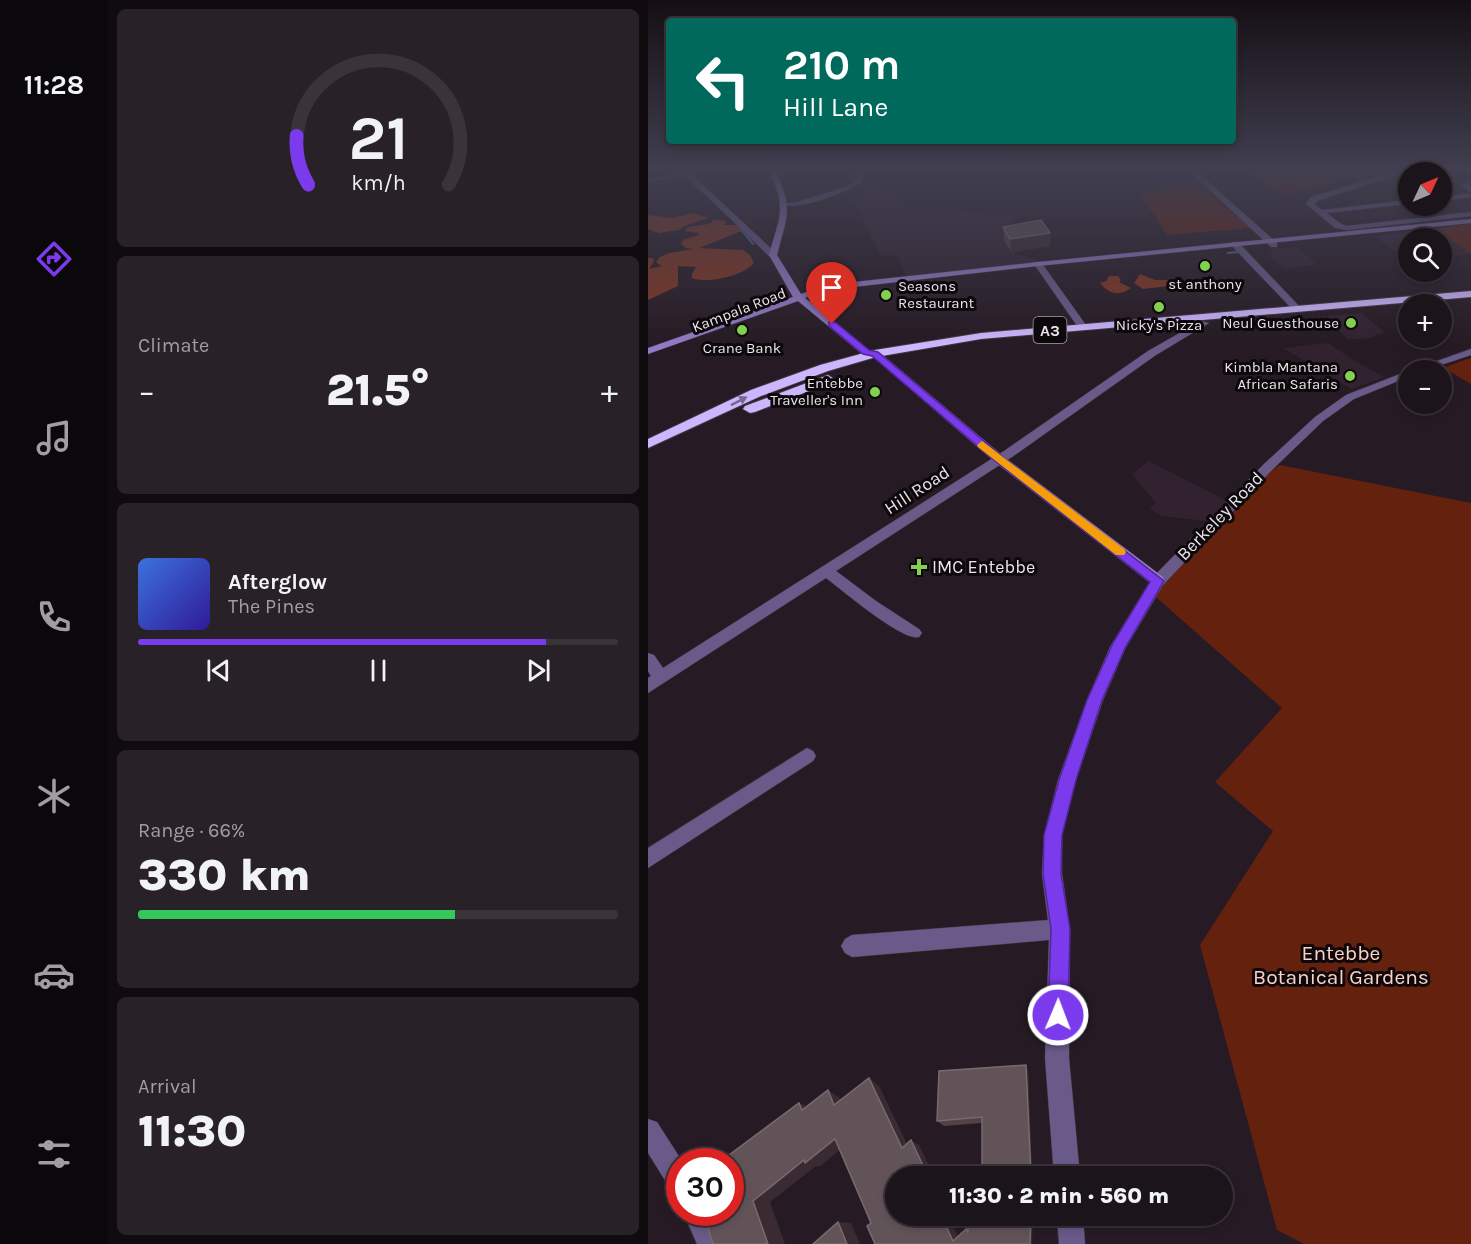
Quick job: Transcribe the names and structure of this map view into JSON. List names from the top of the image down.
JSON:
{
  "streets": {
    "highway": ["A3"],
    "main road": ["Kampala Road"],
    "street": ["Hill Road", "Berkeley Road"]
  },
  "crossings": [
    ["A3", "Hill Road"]
  ],
  "parks": ["Entebbe Botanical Gardens"],
  "places": {
    "other": [
      "st anthony",
      "Seasons Restaurant",
      "Nicky's Pizza",
      "Neul Guesthouse",
      "Crane Bank",
      "Kimbla Mantana African Safaris",
      "Entebbe Traveller's Inn"
    ],
    "health": ["IMC Entebbe"]
  },
  "north": "top right",
  "page": {
    "tabs": "11:28",
    "turn": ["210 m", "Hill Lane"],
    "map_buttons": ["+", "−"],
    "tile": [
      "Climate",
      ["Range · 66%", "330 km"],
      ["Arrival", "11:30"]
    ],
    "heat": ["−", "21.5°", "+"],
    "song": ["Afterglow", "The Pines"],
    "limit": "30",
    "trip": "11:30 · 2 min · 560 m",
    "gauge": ["21", "km/h"]
  }
}
